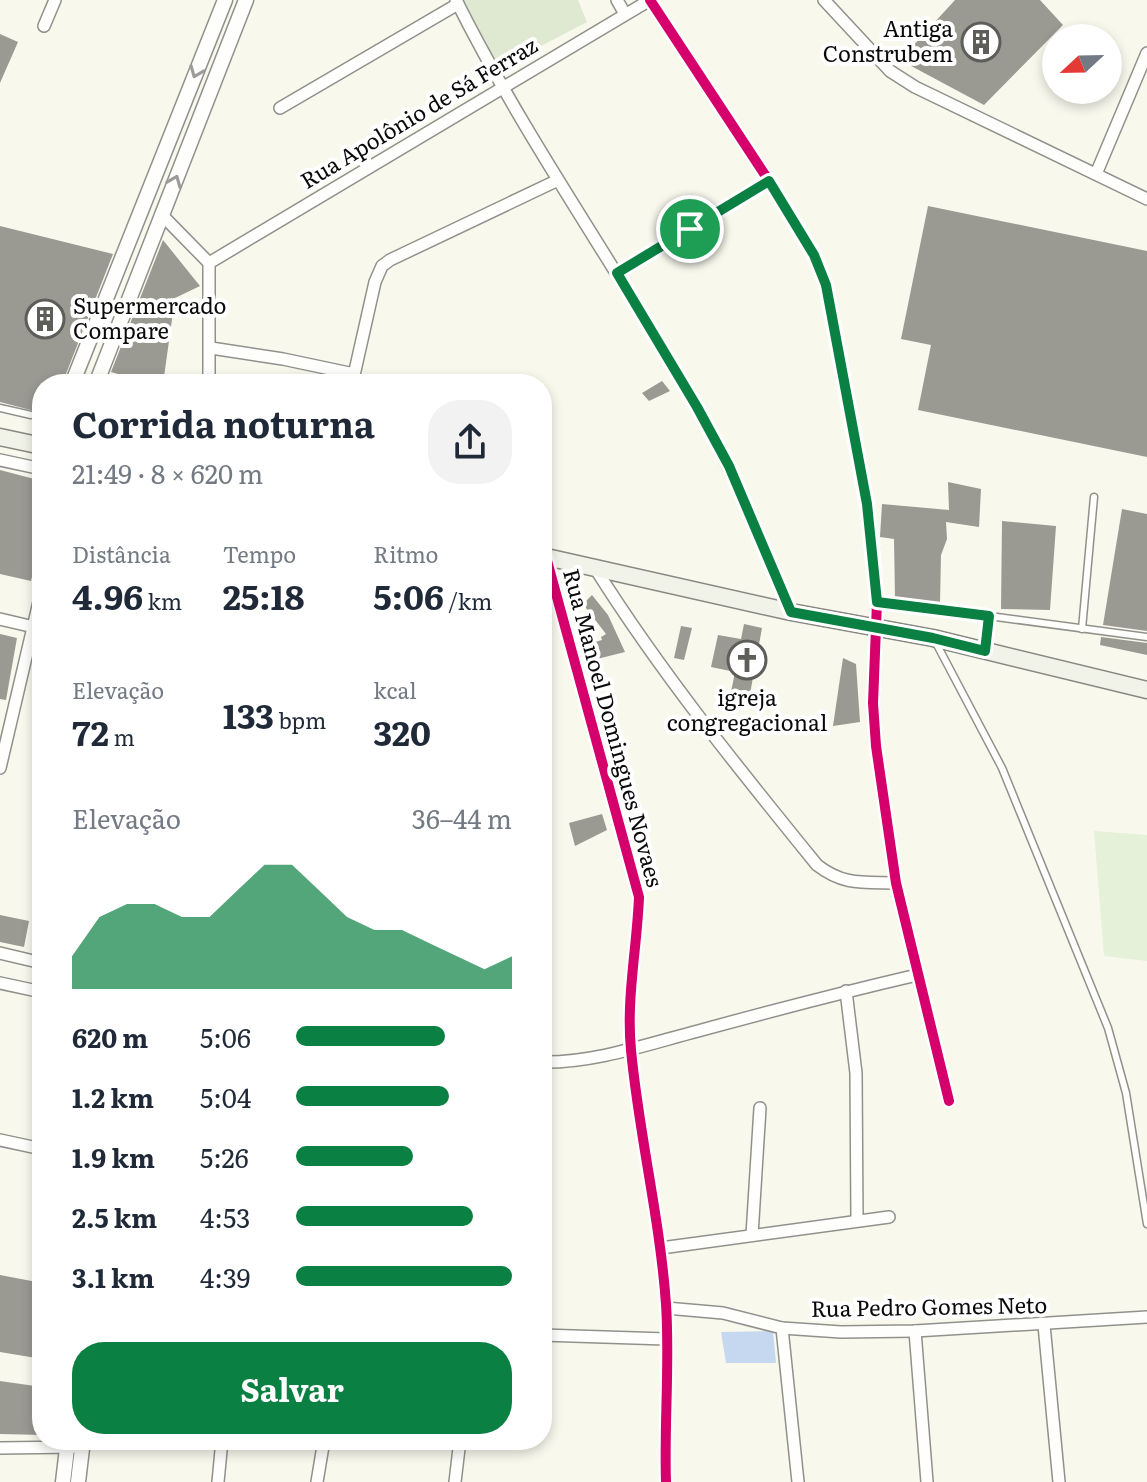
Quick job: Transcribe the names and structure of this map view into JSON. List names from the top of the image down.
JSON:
{
  "streets": {
    "street": ["Rua Apolônio de Sá Ferraz", "Rua Manoel Domingues Novaes", "Rua Pedro Gomes Neto"]
  },
  "crossings": [
    ["Rua Manoel Domingues Novaes", "Rua Pedro Gomes Neto"]
  ],
  "places": {
    "building": ["Antiga Construbem", "Supermercado Compare"],
    "church": ["igreja congregacional"]
  },
  "north": "left",
  "page": {
    "heading": ["Corrida noturna", "21:49 · 8 × 620 m"],
    "stats": [
      ["Distância", "4.96 km"],
      ["Tempo", "25:18"],
      ["Ritmo", "5:06 /km"],
      ["Elevação", "72 m"],
      ["133 bpm"],
      ["kcal", "320"]
    ],
    "chart": ["Elevação", "36–44 m"],
    "list": [
      {
        "name": "620 m",
        "note": "5:06"
      },
      {
        "name": "1.2 km",
        "note": "5:04"
      },
      {
        "name": "1.9 km",
        "note": "5:26"
      },
      {
        "name": "2.5 km",
        "note": "4:53"
      },
      {
        "name": "3.1 km",
        "note": "4:39"
      }
    ],
    "buttons": "Salvar"
  }
}
